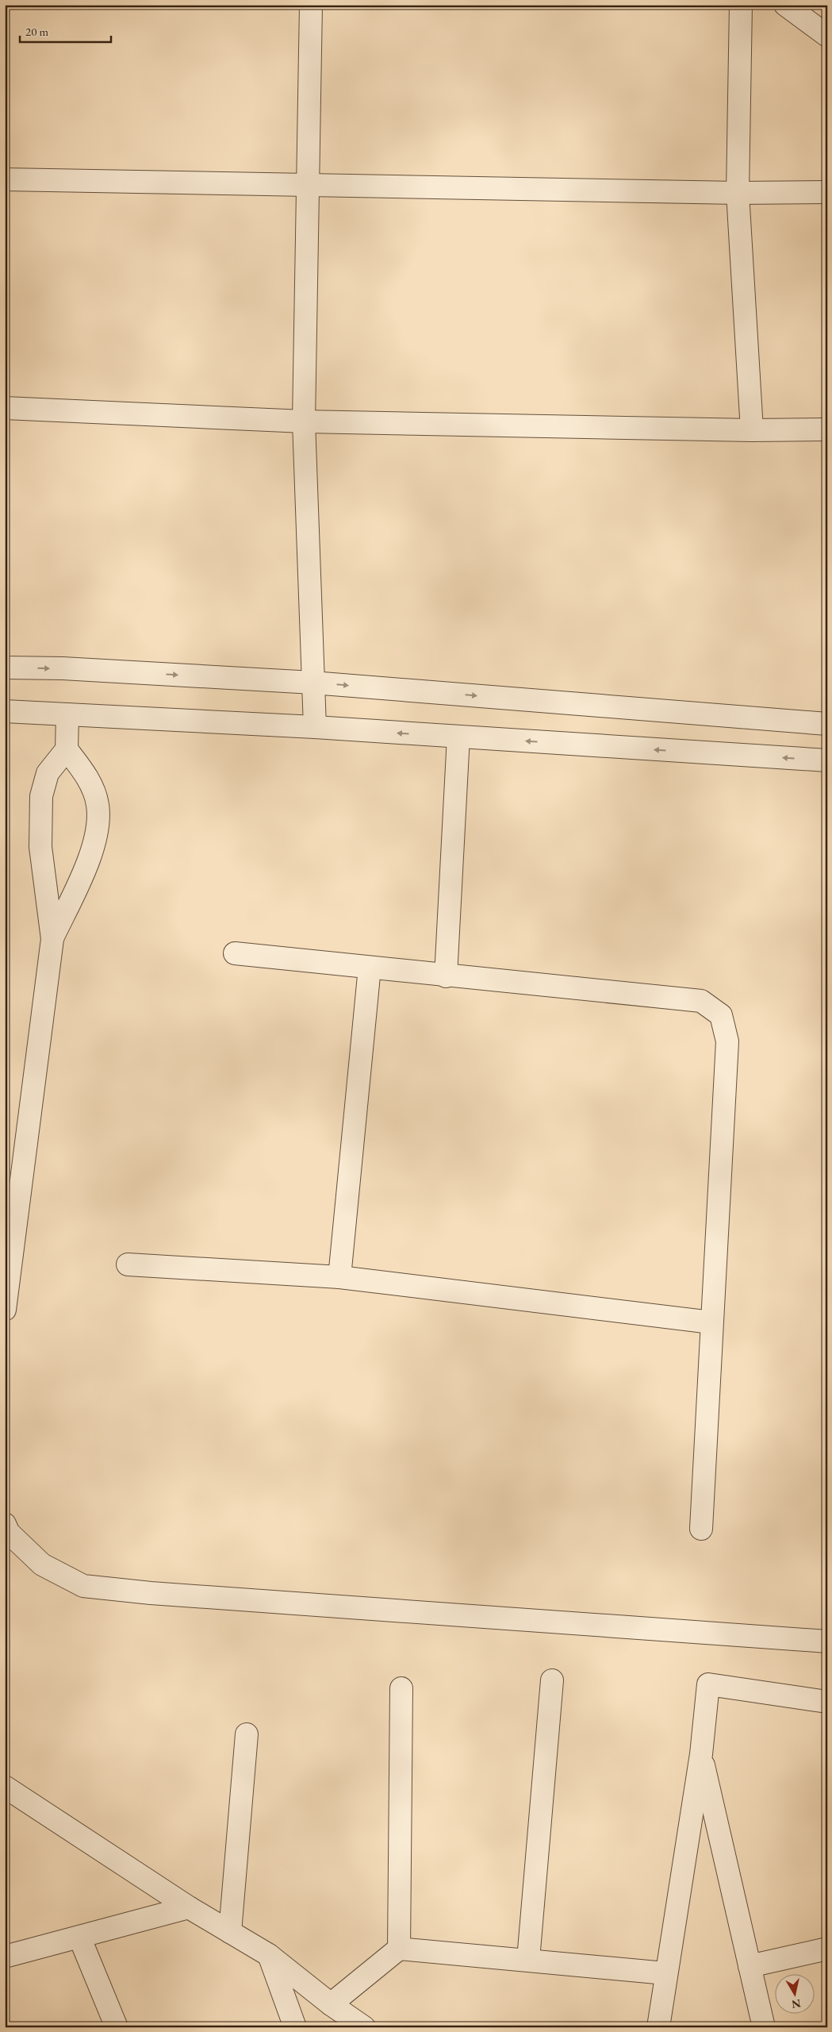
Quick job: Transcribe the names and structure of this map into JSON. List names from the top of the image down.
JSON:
{
  "scale_bar": "20 m",
  "north": "bottom"
}
